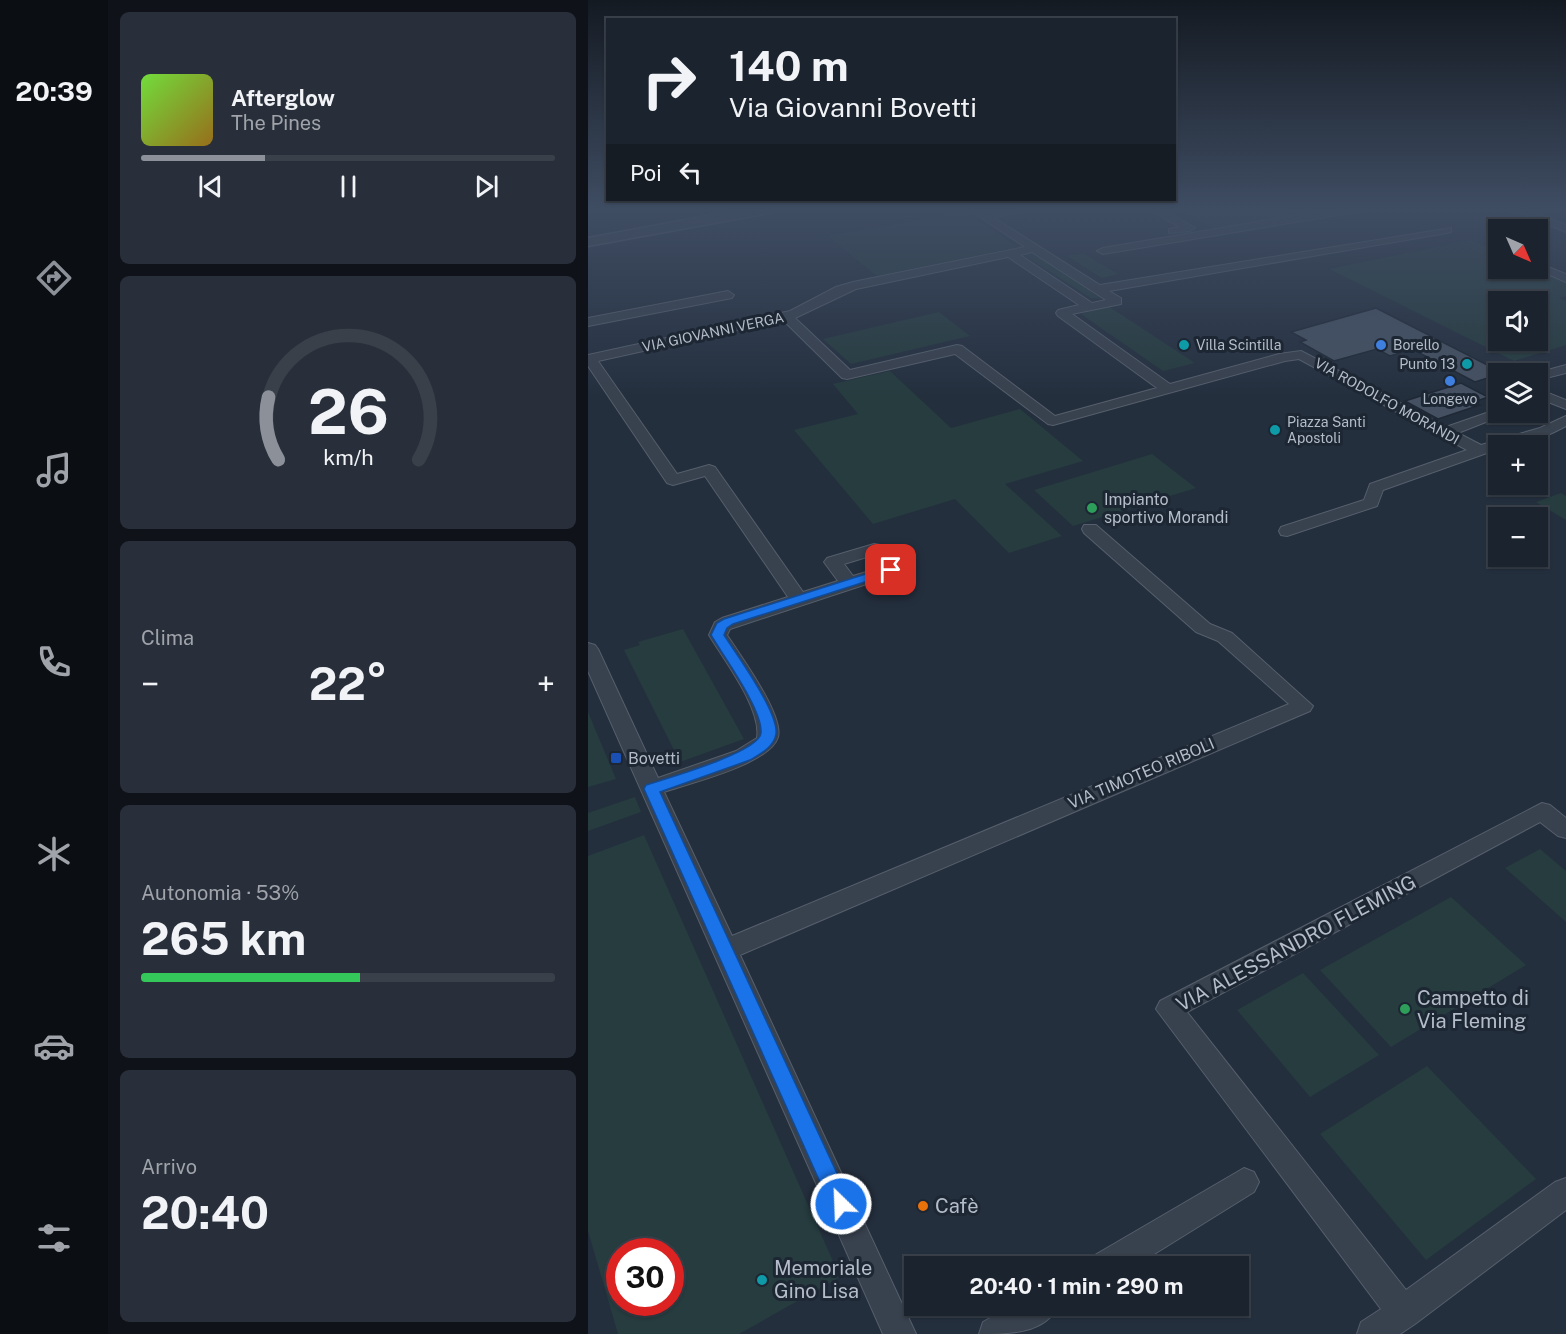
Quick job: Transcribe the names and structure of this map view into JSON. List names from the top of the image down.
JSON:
{
  "streets": {
    "street": [
      "VIA GIOVANNI VERGA",
      "VIA RODOLFO MORANDI",
      "VIA TIMOTEO RIBOLI",
      "VIA ALESSANDRO FLEMING"
    ]
  },
  "crossings": [
    ["VIA GIOVANNI VERGA", "VIA RODOLFO MORANDI"]
  ],
  "places": {
    "other": [
      "Villa Scintilla",
      "Borello",
      "Punto 13",
      "Longevo",
      "Piazza Santi Apostoli",
      "Impianto sportivo Morandi",
      "Campetto di Via Fleming",
      "Cafè",
      "Memoriale Gino Lisa"
    ],
    "transit": ["Bovetti"]
  },
  "north": "bottom right",
  "page": {
    "tabs": "20:39",
    "turn": ["140 m", "Via Giovanni Bovetti"],
    "song": ["Afterglow", "The Pines"],
    "then": "Poi",
    "map_buttons": ["+", "−"],
    "tile": [
      "Clima",
      ["Autonomia · 53%", "265 km"],
      ["Arrivo", "20:40"]
    ],
    "heat": ["−", "22°", "+"],
    "limit": "30",
    "trip": "20:40 · 1 min · 290 m",
    "gauge": ["26", "km/h"]
  }
}
